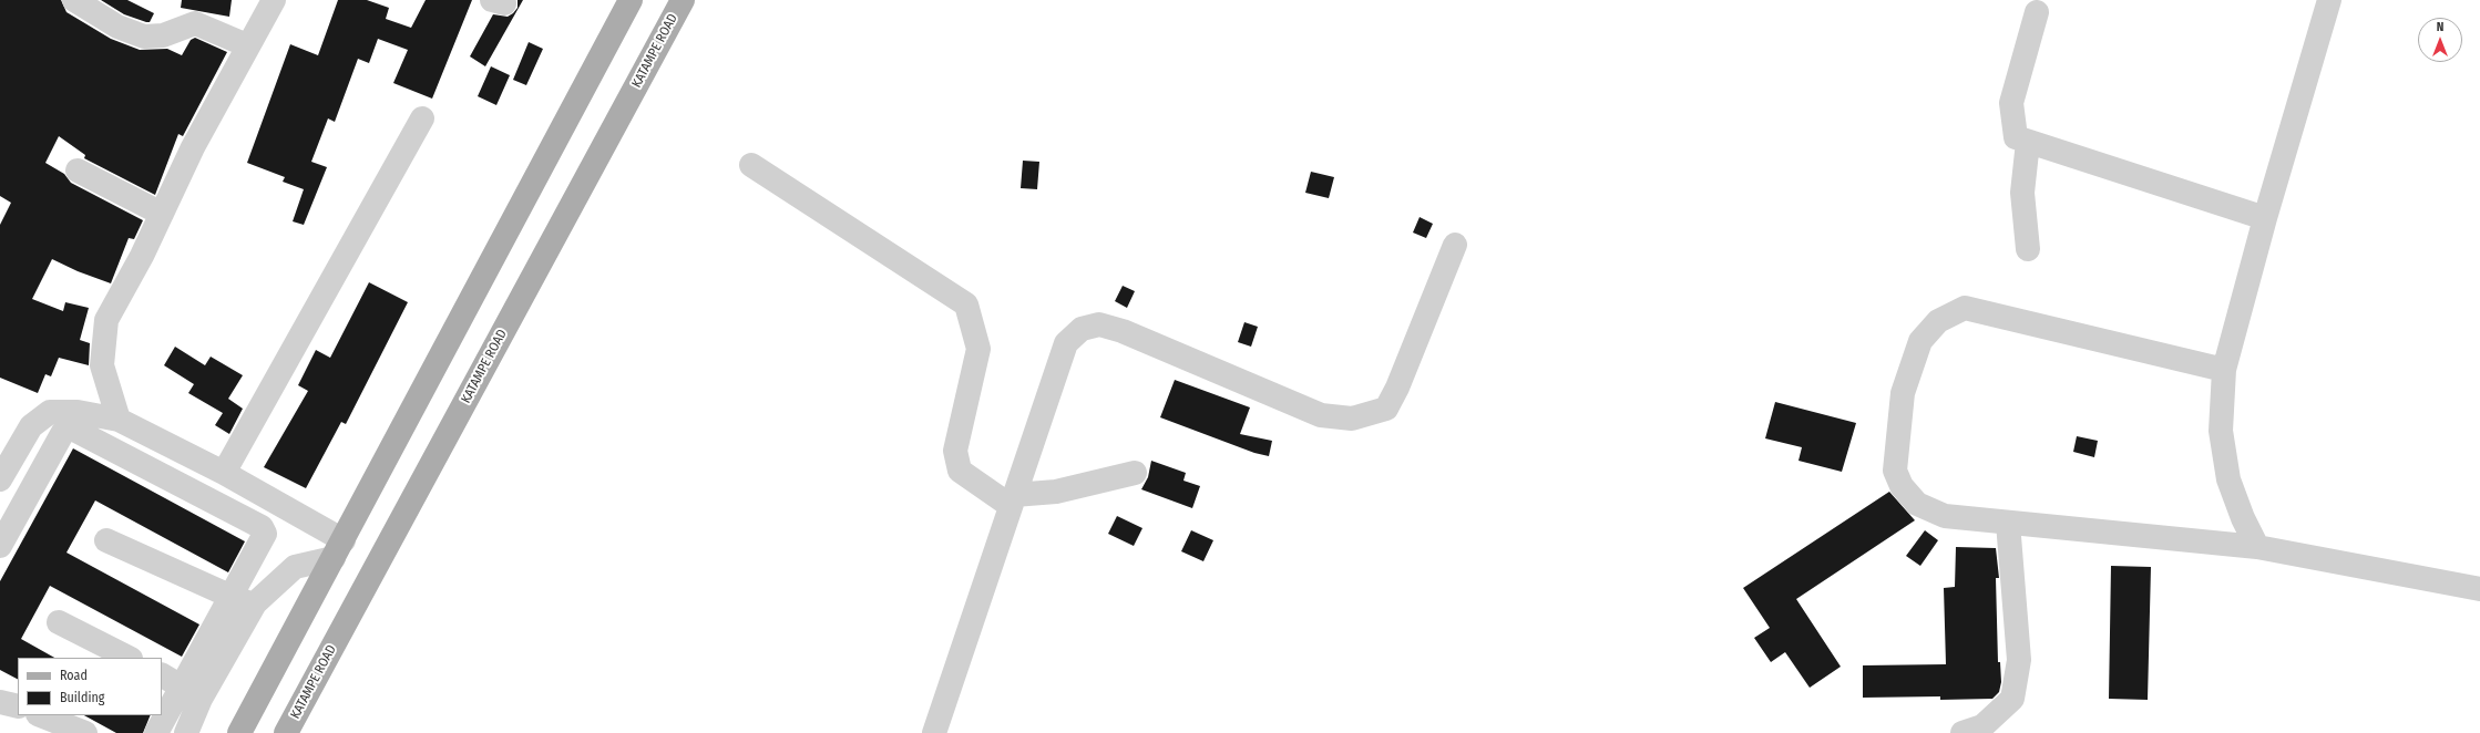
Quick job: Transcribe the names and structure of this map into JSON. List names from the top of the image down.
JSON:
{
  "streets": {
    "main road": ["KATAMPE ROAD"]
  },
  "legend": ["Road", "Building"],
  "north": "top"
}
